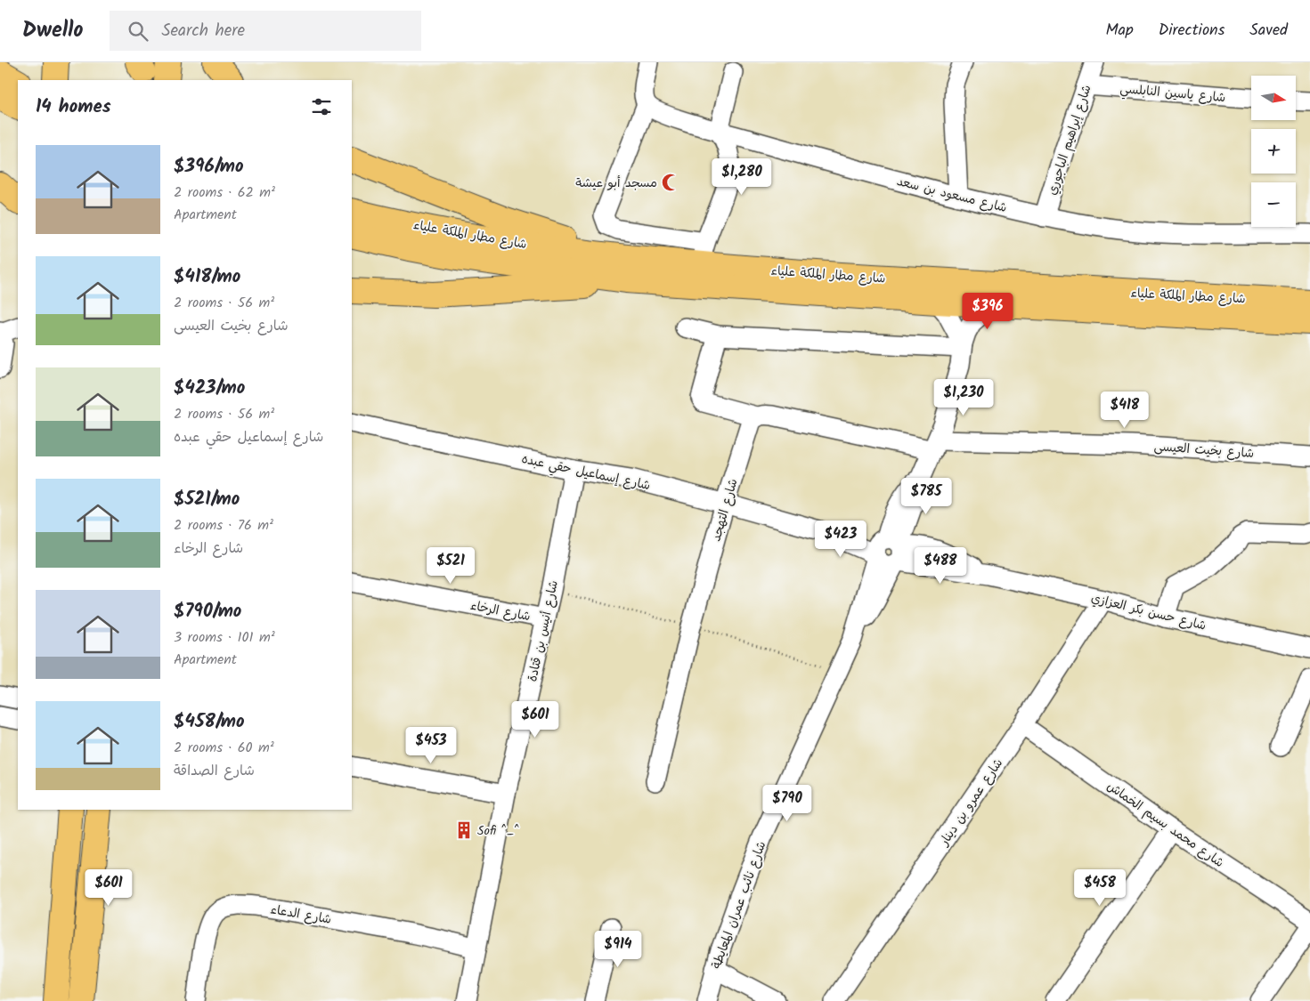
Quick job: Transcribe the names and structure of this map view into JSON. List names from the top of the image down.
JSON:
{
  "streets": {
    "main road": ["شارع مطار الملكة علياء"],
    "street": [
      "شارع ياسين النابلسي",
      "شارع إبراهيم الباجوري",
      "شارع مسعود بن سعد",
      "شارع بخيت العيسى",
      "شارع إسماعيل حقي عبده",
      "شارع التهجد",
      "شارع الرخاء",
      "شارع حسن بكر العزازي",
      "شارع أنيس بن قتادة",
      "شارع عمرو بن دينار",
      "شارع محمد بسيم الخماش",
      "شارع نائب عمران المعايطة",
      "شارع الدعاء"
    ]
  },
  "crossings": [
    ["شارع ياسين النابلسي", "شارع إبراهيم الباجوري"],
    ["شارع إبراهيم الباجوري", "شارع مسعود بن سعد"],
    ["شارع مطار الملكة علياء", "شارع نائب عمران المعايطة"],
    ["شارع بخيت العيسى", "شارع نائب عمران المعايطة"],
    ["شارع إسماعيل حقي عبده", "شارع التهجد"],
    ["شارع إسماعيل حقي عبده", "شارع حسن بكر العزازي"],
    ["شارع إسماعيل حقي عبده", "شارع أنيس بن قتادة"],
    ["شارع إسماعيل حقي عبده", "شارع نائب عمران المعايطة"],
    ["شارع الرخاء", "شارع أنيس بن قتادة"],
    ["شارع حسن بكر العزازي", "شارع عمرو بن دينار"],
    ["شارع حسن بكر العزازي", "شارع نائب عمران المعايطة"],
    ["شارع أنيس بن قتادة", "شارع الدعاء"],
    ["شارع عمرو بن دينار", "شارع محمد بسيم الخماش"]
  ],
  "places": {
    "mosque": ["مسجد أبو عيشة"],
    "building": ["Sofi ^_^"]
  },
  "north": "right",
  "page": {
    "header": "Dwello",
    "search": "Search here",
    "nav": ["Map", "Directions", "Saved"],
    "map_buttons": ["+", "−"],
    "heading": "14 homes",
    "list": [
      {
        "name": "$396/mo",
        "note": "2 rooms · 62 m² · Apartment"
      },
      {
        "name": "$418/mo",
        "note": "2 rooms · 56 m² · شارع بخيت العيسى"
      },
      {
        "name": "$423/mo",
        "note": "2 rooms · 56 m² · شارع إسماعيل حقي عبده"
      },
      {
        "name": "$521/mo",
        "note": "2 rooms · 76 m² · شارع الرخاء"
      },
      {
        "name": "$790/mo",
        "note": "3 rooms · 101 m² · Apartment"
      },
      {
        "name": "$458/mo",
        "note": "2 rooms · 60 m² · شارع الصداقة"
      }
    ],
    "price": [
      "$1,280",
      "$396",
      "$1,230",
      "$418",
      "$785",
      "$423",
      "$521",
      "$488",
      "$601",
      "$453",
      "$790",
      "$601",
      "$458",
      "$914"
    ]
  }
}
